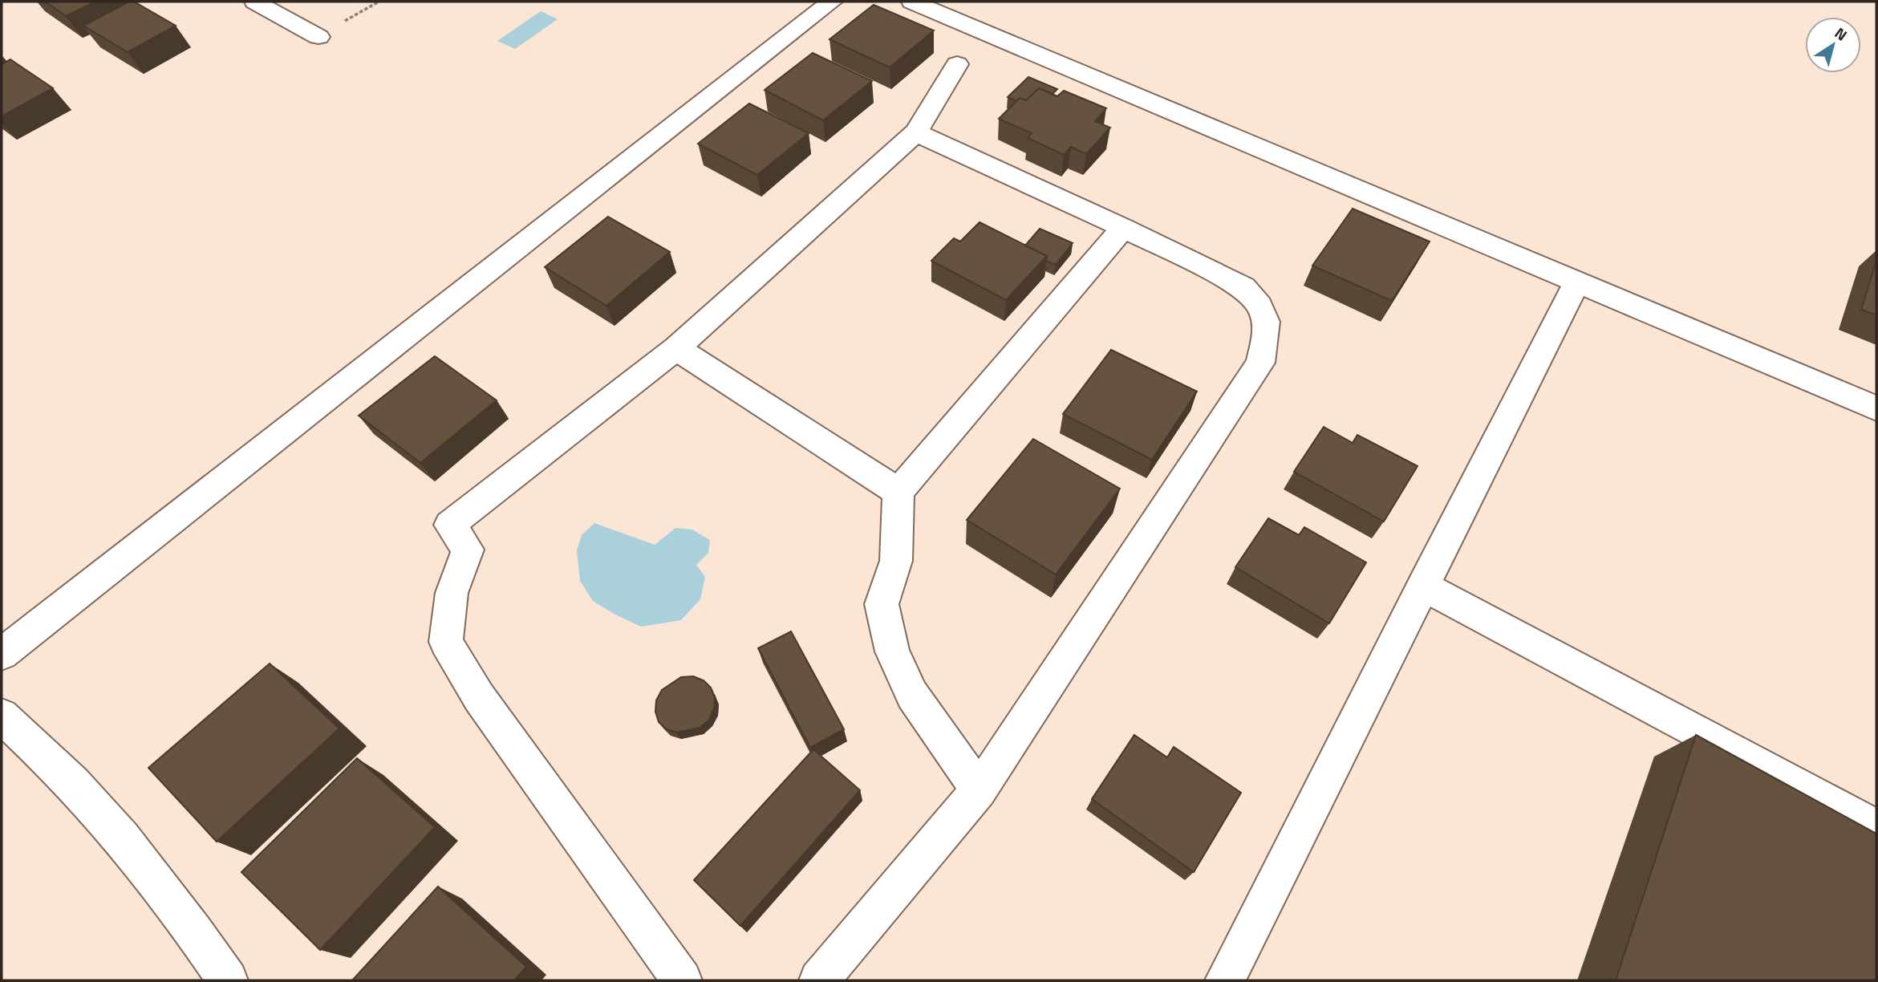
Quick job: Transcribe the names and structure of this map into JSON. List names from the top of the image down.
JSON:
{
  "north": "top right"
}
